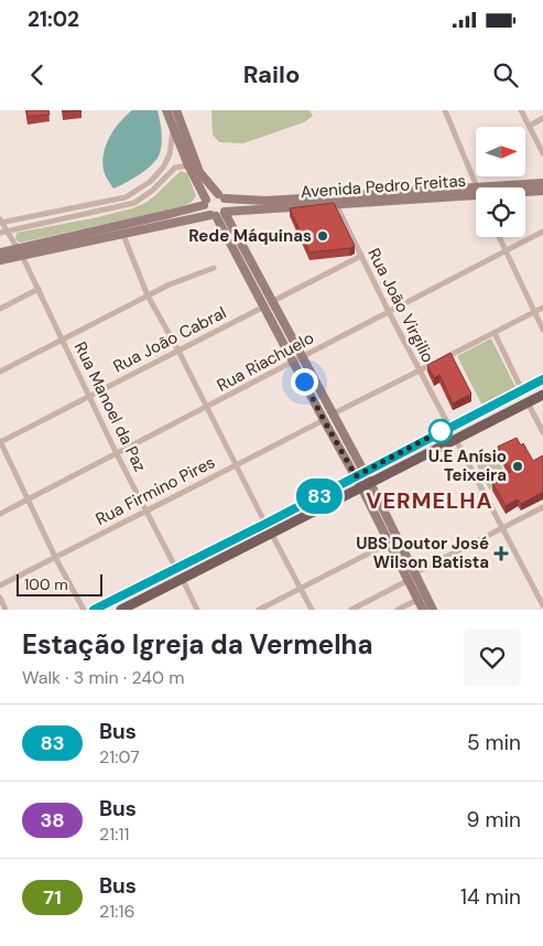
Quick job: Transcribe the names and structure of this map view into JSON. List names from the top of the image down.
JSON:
{
  "streets": {
    "main road": ["Avenida Pedro Freitas"],
    "street": [
      "Rua João Virgilio",
      "Rua João Cabral",
      "Rua Riachuelo",
      "Rua Manoel da Paz",
      "Rua Firmino Pires"
    ]
  },
  "crossings": [
    ["Avenida Pedro Freitas", "Rua João Virgilio"],
    ["Avenida Pedro Freitas", "Rua Manoel da Paz"],
    ["Rua João Virgilio", "Rua João Cabral"],
    ["Rua João Virgilio", "Rua Riachuelo"],
    ["Rua João Cabral", "Rua Manoel da Paz"],
    ["Rua Riachuelo", "Rua Manoel da Paz"],
    ["Rua Manoel da Paz", "Rua Firmino Pires"]
  ],
  "districts": ["VERMELHA"],
  "places": {
    "other": ["Rede Máquinas", "U.E Anísio Teixeira"],
    "health": ["UBS Doutor José Wilson Batista"]
  },
  "lines": ["bus line 83"],
  "scale_bar": "100 m",
  "north": "right",
  "page": {
    "status": "21:02",
    "header": "Railo",
    "on_map": "83",
    "scale": "100 m",
    "heading": ["Estação Igreja da Vermelha", "Walk · 3 min · 240 m"],
    "list": [
      {
        "mark": "83",
        "name": "Bus",
        "note": "21:07",
        "value": "5 min"
      },
      {
        "mark": "38",
        "name": "Bus",
        "note": "21:11",
        "value": "9 min"
      },
      {
        "mark": "71",
        "name": "Bus",
        "note": "21:16",
        "value": "14 min"
      }
    ]
  }
}
